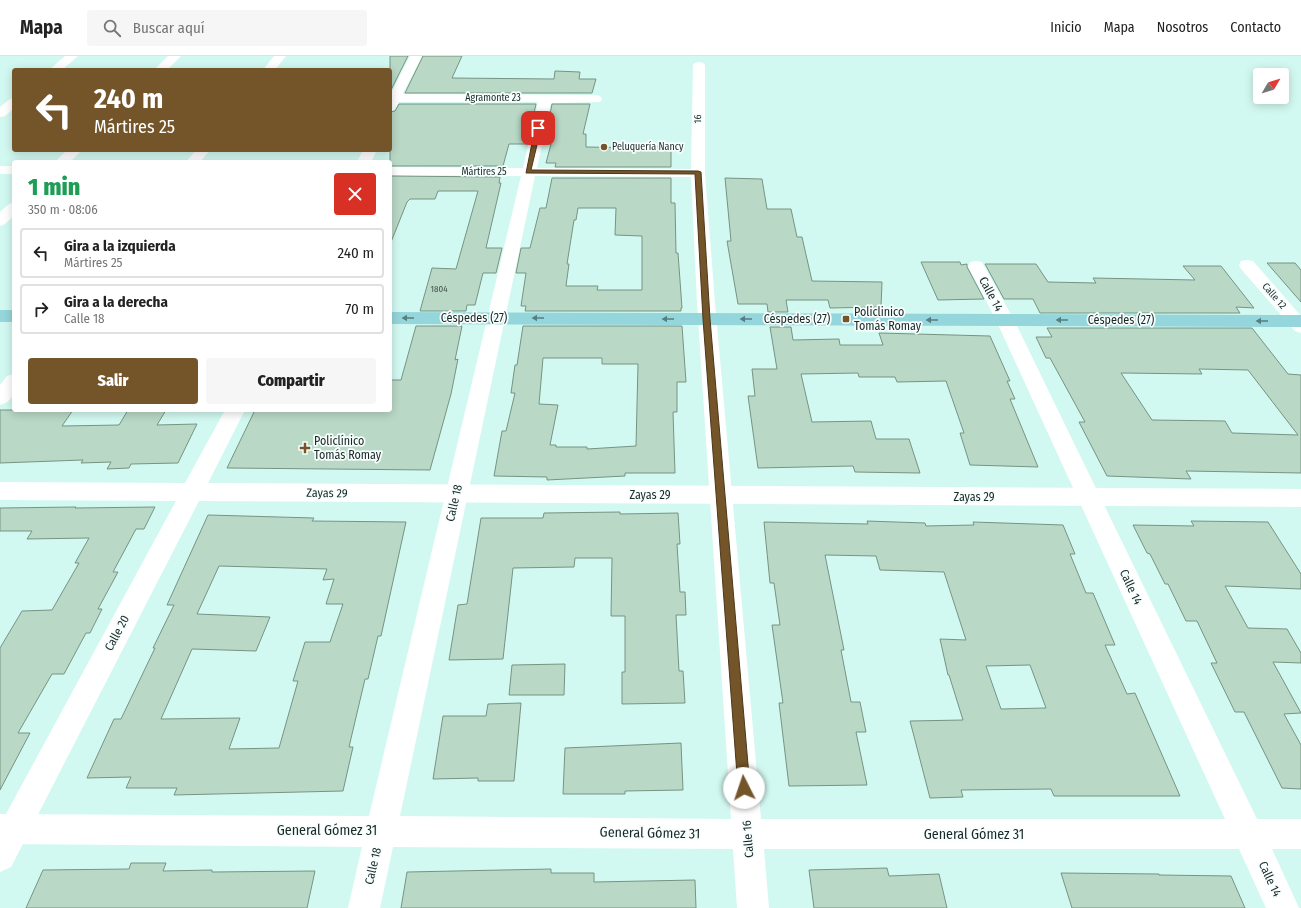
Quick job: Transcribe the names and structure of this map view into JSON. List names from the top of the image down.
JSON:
{
  "streets": {
    "main road": ["Céspedes (27)"],
    "street": [
      "Agramonte 23",
      "16",
      "Mártires 25",
      "Calle 14",
      "Calle 12",
      "Zayas 29",
      "Calle 18",
      "Calle 20",
      "General Gómez 31",
      "Calle 16"
    ]
  },
  "crossings": [
    ["Agramonte 23", "Calle 18"],
    ["16", "Mártires 25"],
    ["16", "Calle 16"],
    ["Mártires 25", "Calle 18"],
    ["Mártires 25", "Calle 16"],
    ["Calle 14", "Céspedes (27)"],
    ["Calle 14", "Zayas 29"],
    ["Calle 14", "General Gómez 31"],
    ["Calle 12", "Céspedes (27)"],
    ["Céspedes (27)", "Calle 18"],
    ["Céspedes (27)", "Calle 16"],
    ["Zayas 29", "Calle 18"],
    ["Zayas 29", "Calle 20"],
    ["Zayas 29", "Calle 16"],
    ["Calle 18", "General Gómez 31"],
    ["Calle 20", "General Gómez 31"],
    ["General Gómez 31", "Calle 16"]
  ],
  "one_way": ["Céspedes (27)"],
  "places": {
    "other": ["Peluquería Nancy"],
    "transit": ["Policlinico Tomás Romay"],
    "health": ["Policlínico Tomás Romay"]
  },
  "house_numbers": ["1804"],
  "north": "top right",
  "page": {
    "header": "Mapa",
    "search": "Buscar aquí",
    "nav": [
      "Inicio",
      "Mapa",
      "Nosotros",
      "Contacto"
    ],
    "turn": ["240 m", "Mártires 25"],
    "heading": ["1 min", "350 m · 08:06"],
    "list": [
      {
        "name": "Gira a la izquierda",
        "note": "Mártires 25",
        "value": "240 m"
      },
      {
        "name": "Gira a la derecha",
        "note": "Calle 18",
        "value": "70 m"
      }
    ],
    "buttons": ["Salir", "Compartir"]
  }
}
